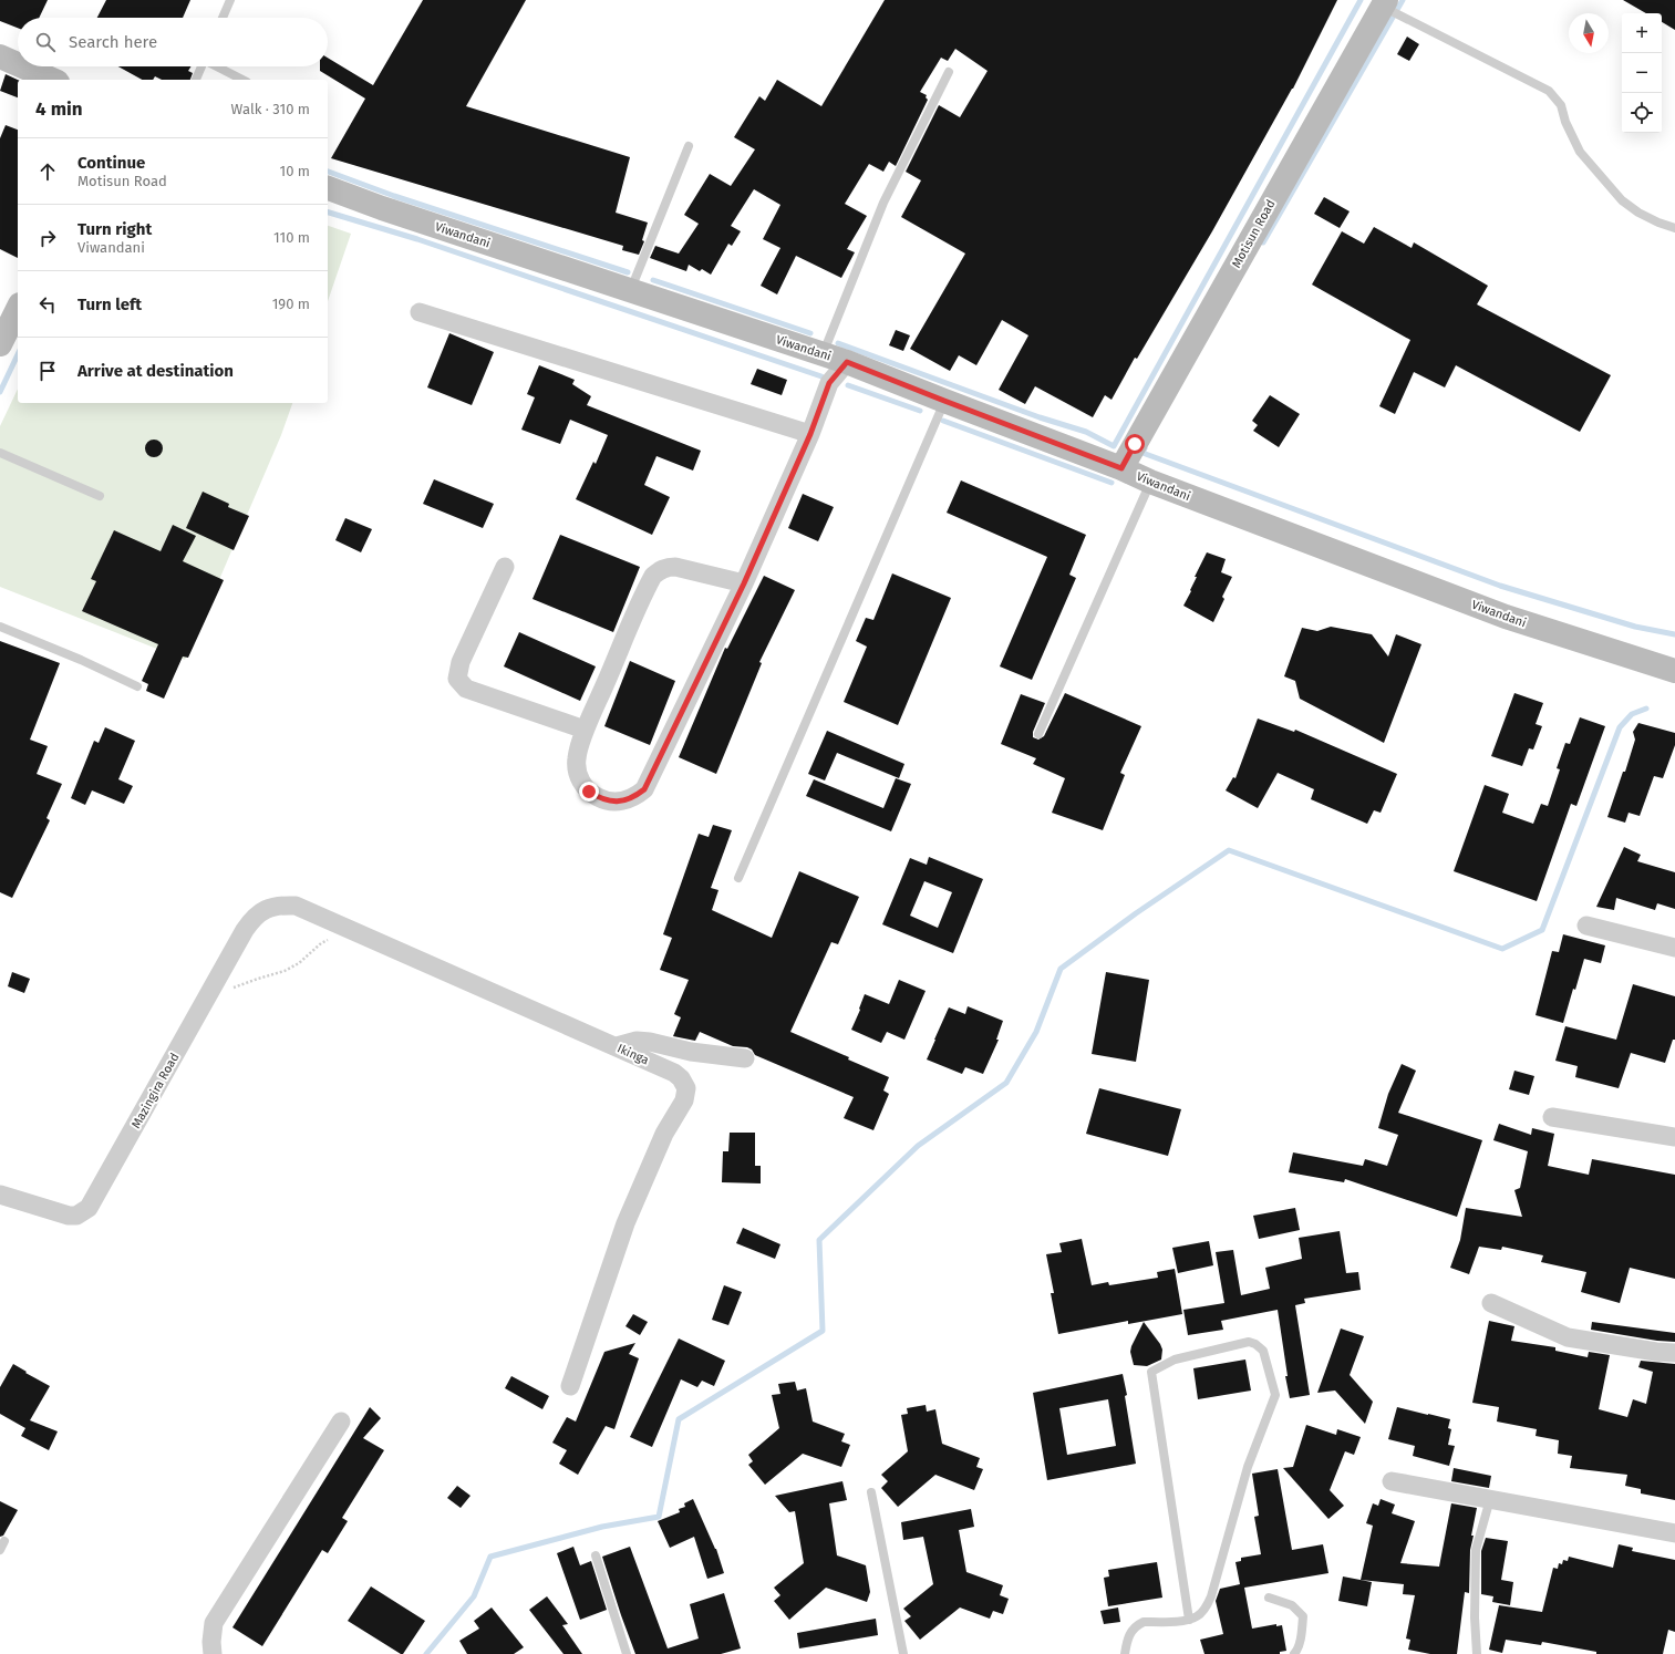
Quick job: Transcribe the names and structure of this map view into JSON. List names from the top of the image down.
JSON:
{
  "streets": {
    "street": [
      "Motisun Road",
      "Viwandani",
      "Ikinga",
      "Mazingira Road"
    ]
  },
  "crossings": [
    ["Motisun Road", "Viwandani"],
    ["Ikinga", "Mazingira Road"]
  ],
  "north": "bottom",
  "page": {
    "map_buttons": ["+", "−"],
    "search": "Search here",
    "heading": ["4 min", "Walk · 310 m"],
    "list": [
      ["Continue", "Motisun Road", "10 m"],
      ["Turn right", "Viwandani", "110 m"],
      ["Turn left", "190 m"],
      "Arrive at destination"
    ]
  }
}
